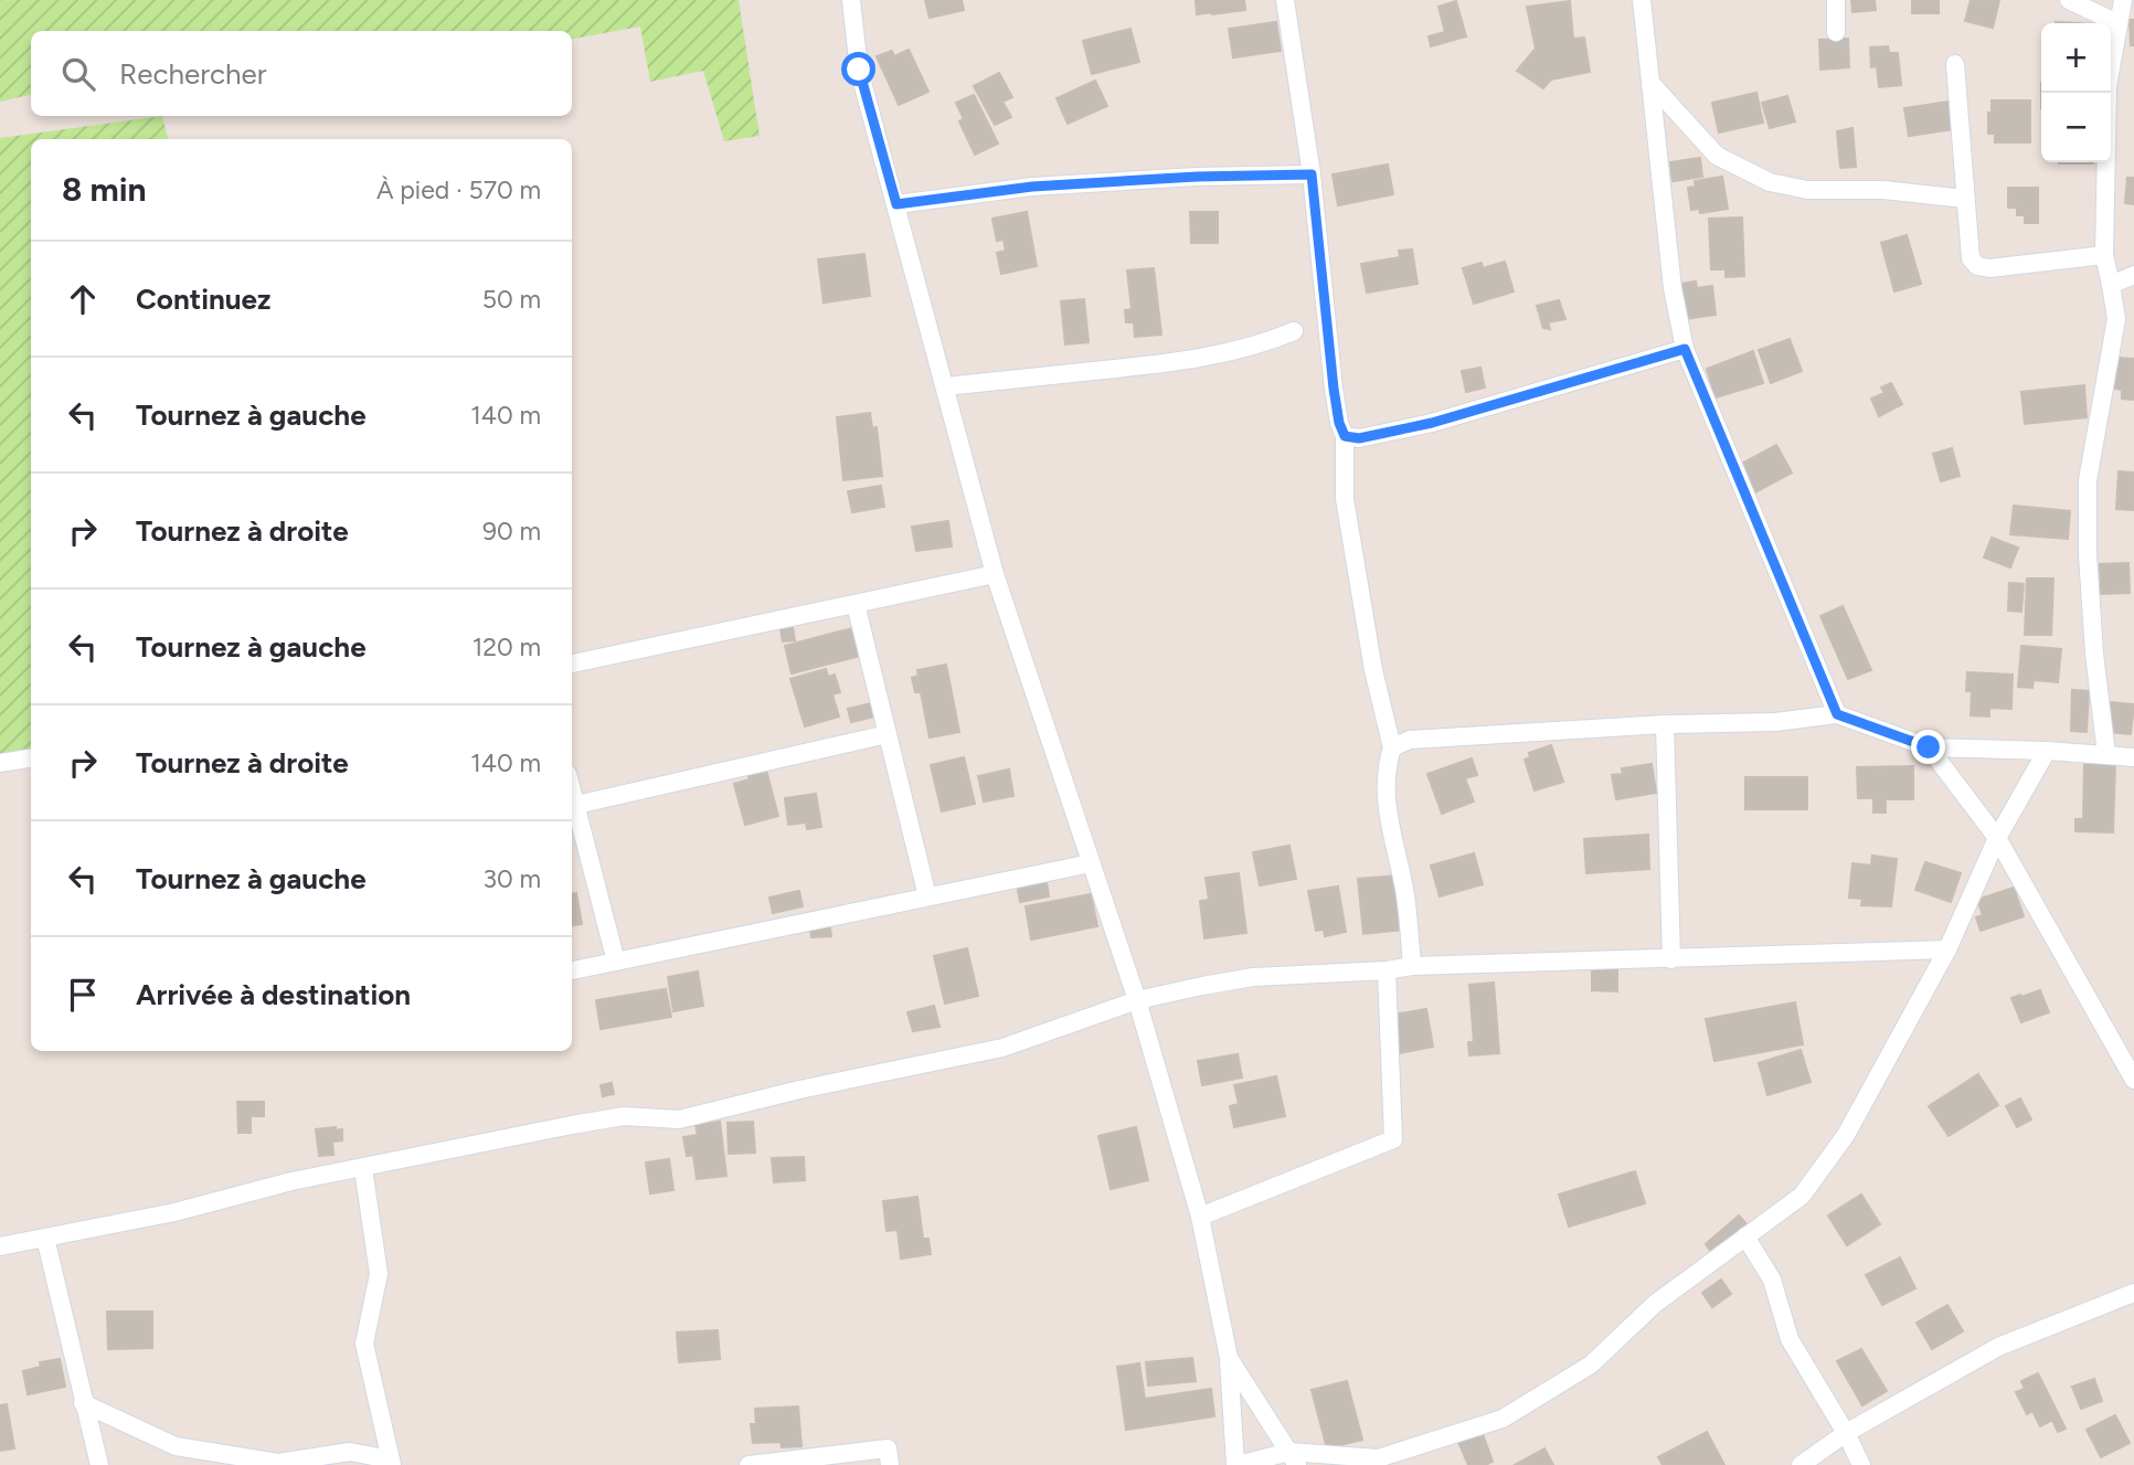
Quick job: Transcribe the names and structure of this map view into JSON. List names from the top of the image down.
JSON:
{
  "page": {
    "map_buttons": ["+", "−"],
    "search": "Rechercher",
    "heading": ["8 min", "À pied · 570 m"],
    "list": [
      ["Continuez", "50 m"],
      ["Tournez à gauche", "140 m"],
      ["Tournez à droite", "90 m"],
      ["Tournez à gauche", "120 m"],
      ["Tournez à droite", "140 m"],
      ["Tournez à gauche", "30 m"],
      "Arrivée à destination"
    ]
  }
}
